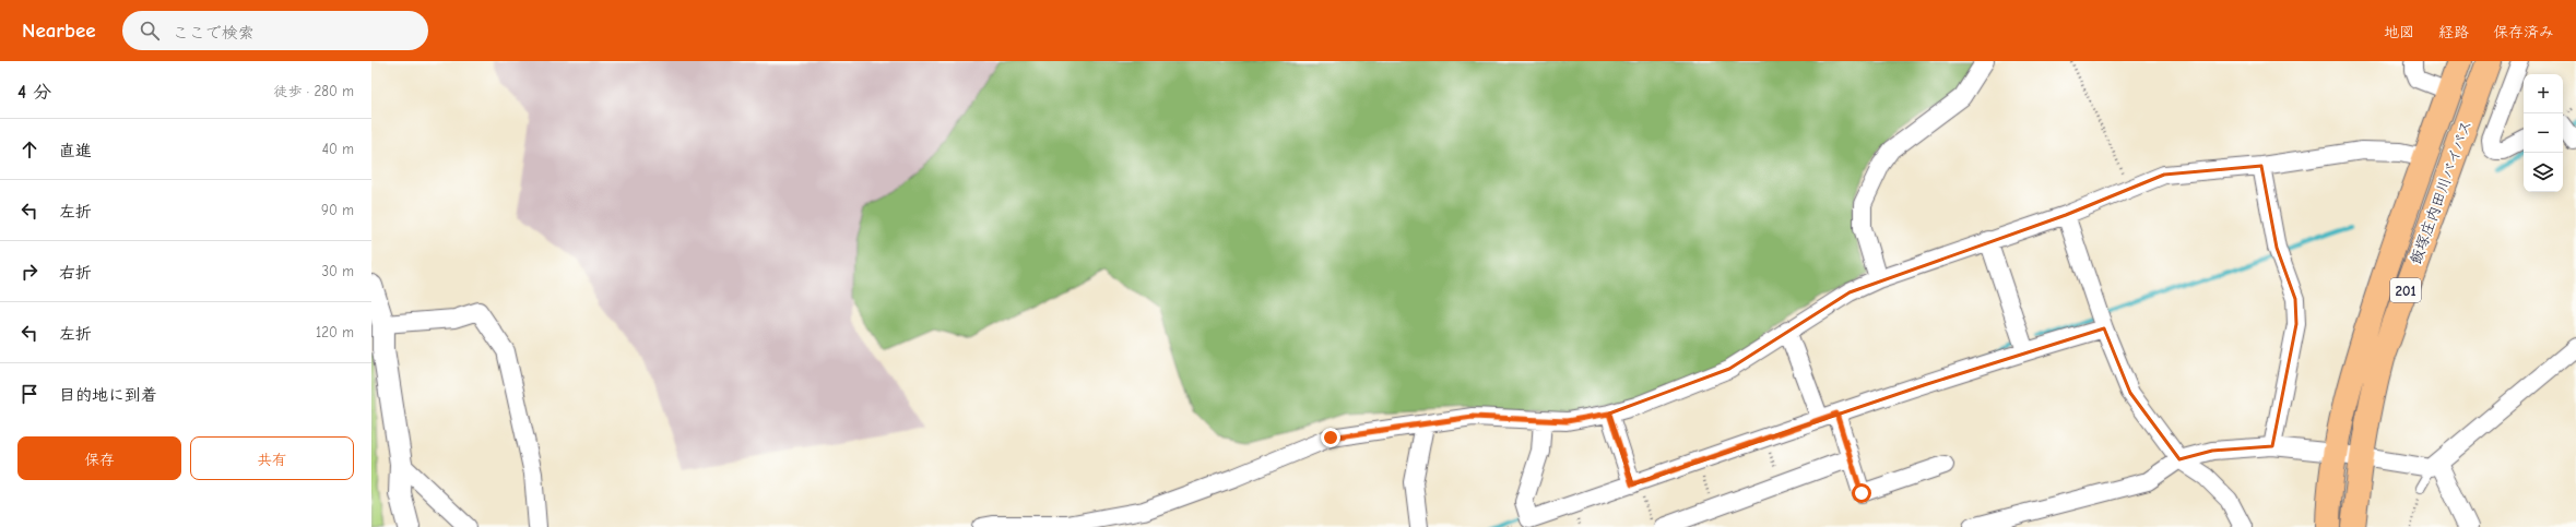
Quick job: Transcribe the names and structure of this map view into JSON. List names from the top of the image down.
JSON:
{
  "streets": {
    "highway": ["飯塚庄内田川バイパス", "201"]
  },
  "page": {
    "header": "Nearbee",
    "search": "ここで検索",
    "nav": ["地図", "経路", "保存済み"],
    "heading": ["4 分", "徒歩 · 280 m"],
    "map_buttons": ["+", "−"],
    "list": [
      ["直進", "40 m"],
      ["左折", "90 m"],
      ["右折", "30 m"],
      ["左折", "120 m"],
      "目的地に到着"
    ],
    "buttons": ["保存", "共有"]
  }
}
